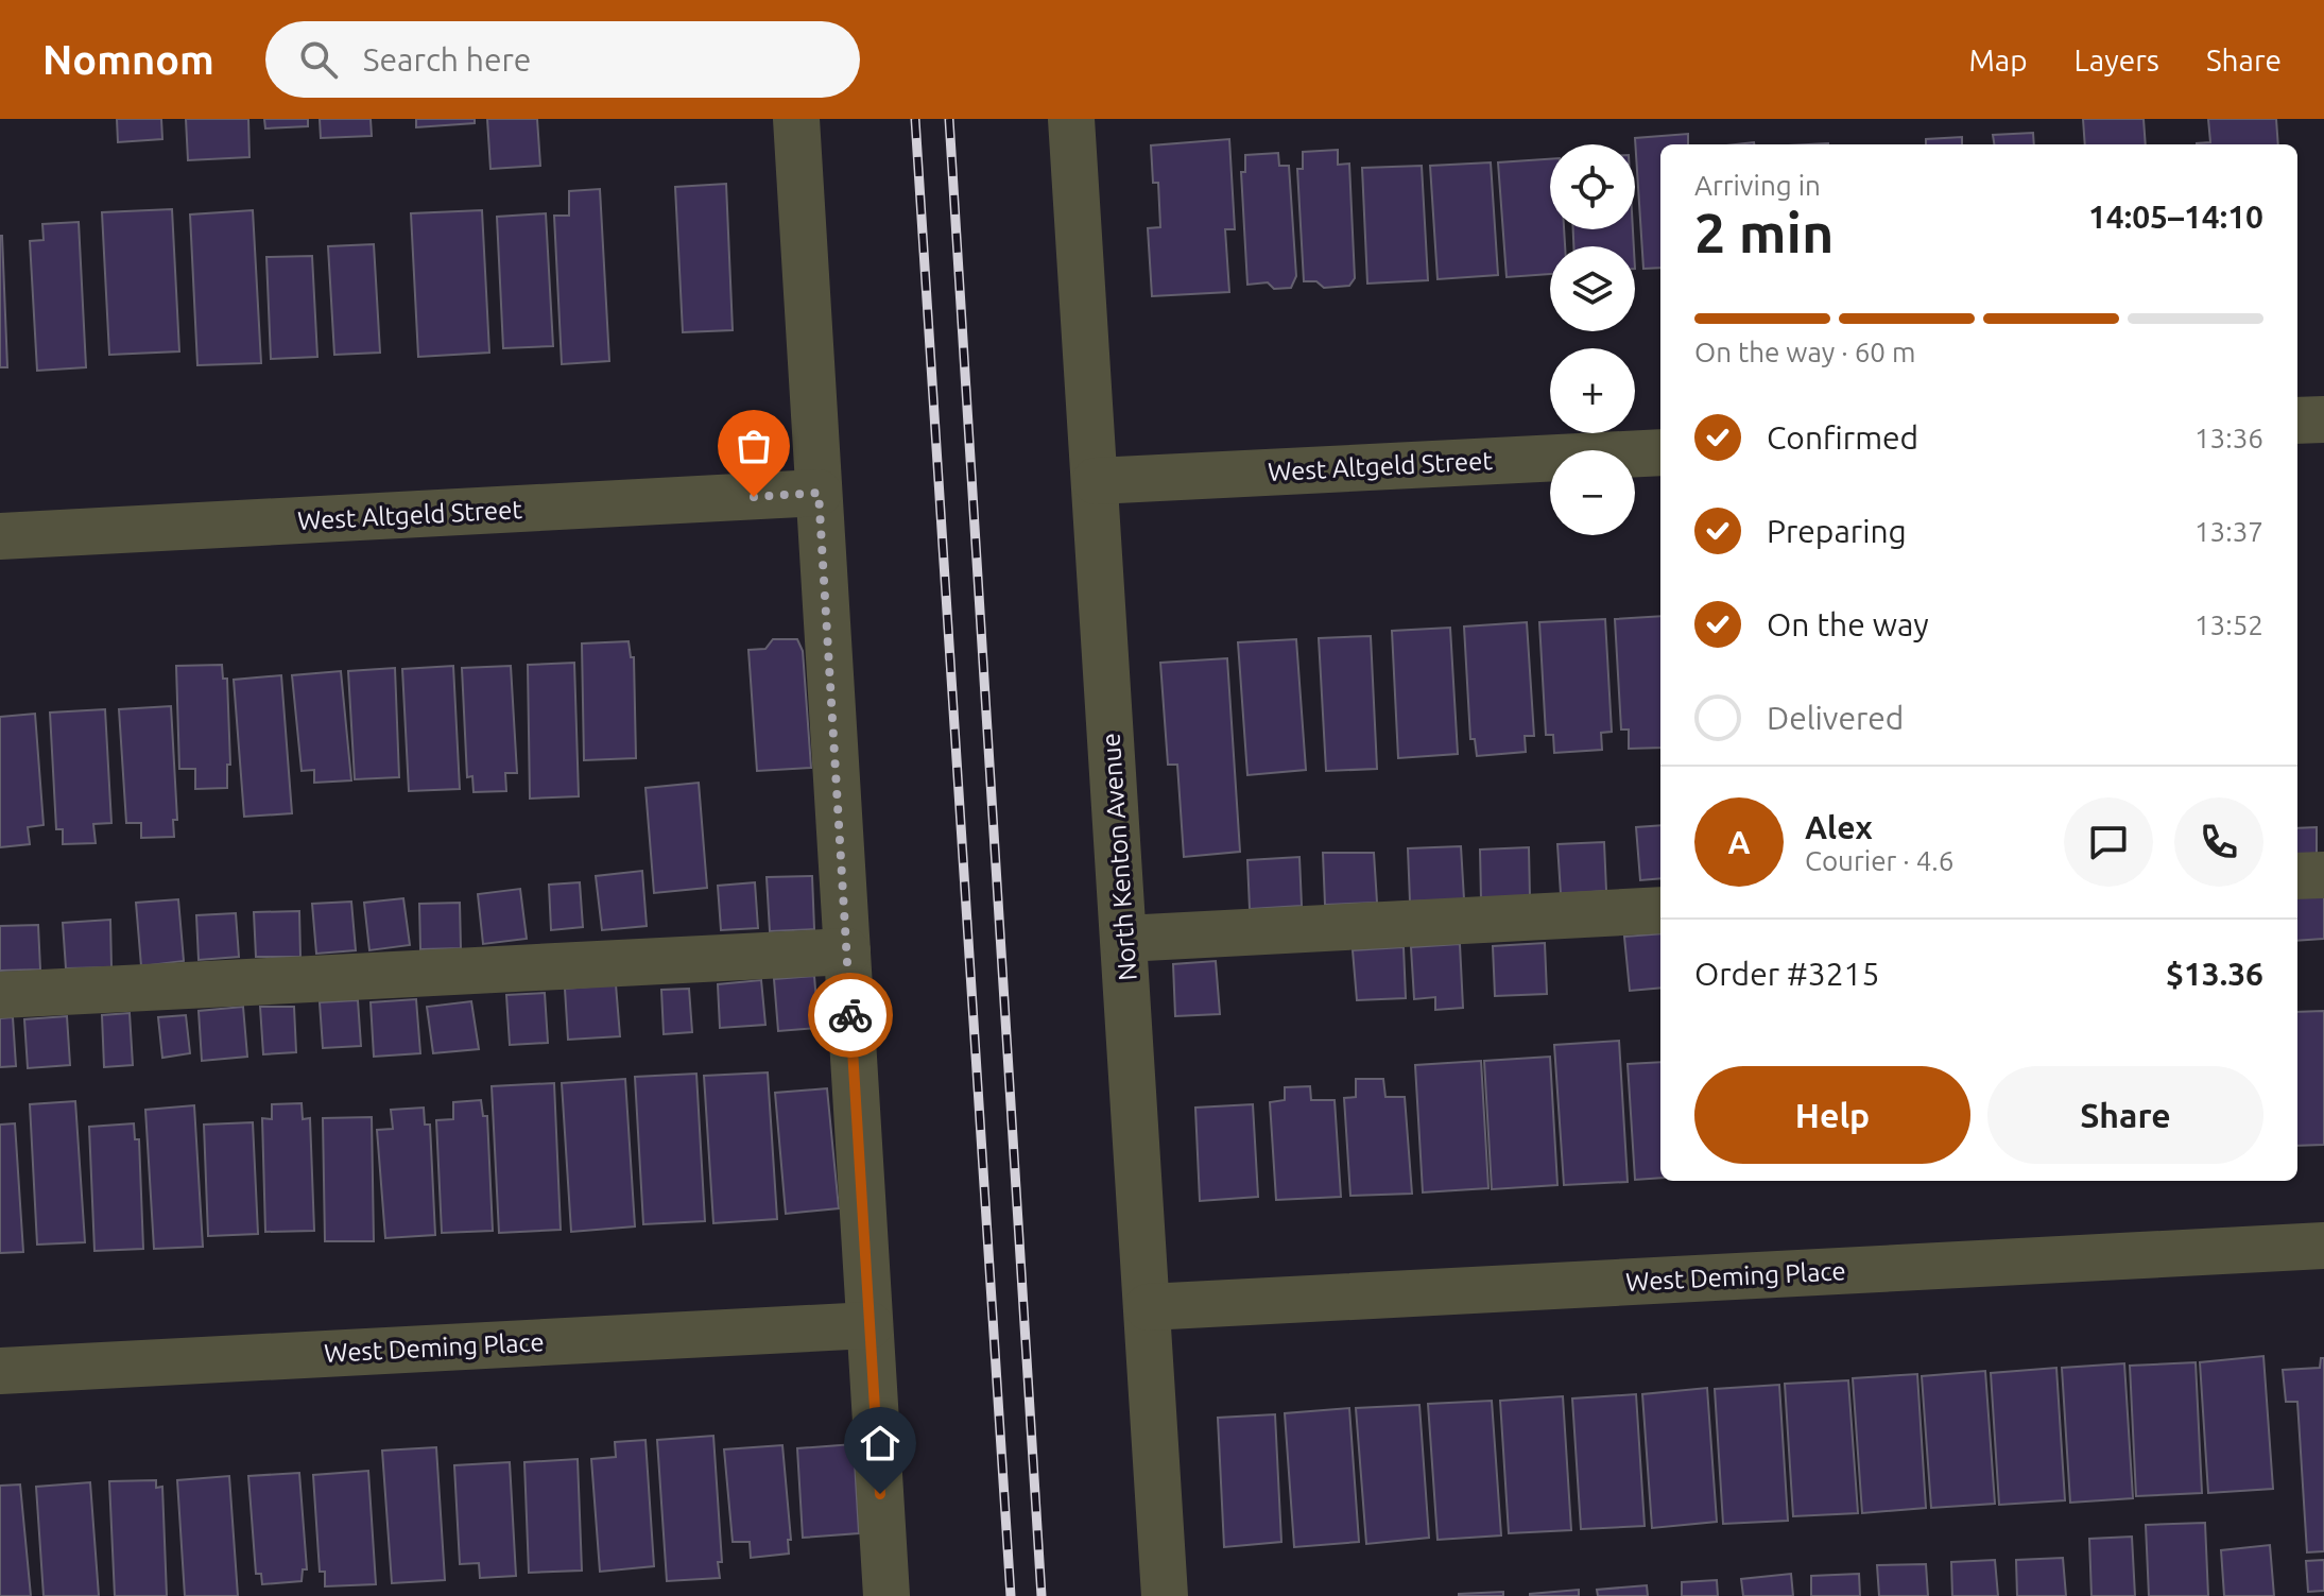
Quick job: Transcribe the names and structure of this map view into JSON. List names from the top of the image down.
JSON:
{
  "streets": {
    "street": ["West Altgeld Street", "North Kenton Avenue", "West Deming Place"]
  },
  "crossings": [
    ["West Altgeld Street", "North Kenton Avenue"],
    ["North Kenton Avenue", "West Deming Place"]
  ],
  "page": {
    "header": "Nomnom",
    "search": "Search here",
    "nav": ["Map", "Layers", "Share"],
    "map_buttons": ["+", "−"],
    "heading": ["2 min", "Arriving in", "14:05–14:10"],
    "panel": [
      "Alex",
      "Courier · 4.6",
      "Order #3215",
      "$13.36"
    ],
    "bar": "On the way · 60 m",
    "list": [
      ["Confirmed", "13:36"],
      ["Preparing", "13:37"],
      ["On the way", "13:52"],
      "Delivered"
    ],
    "round": "A",
    "buttons": ["Help", "Share"]
  }
}
